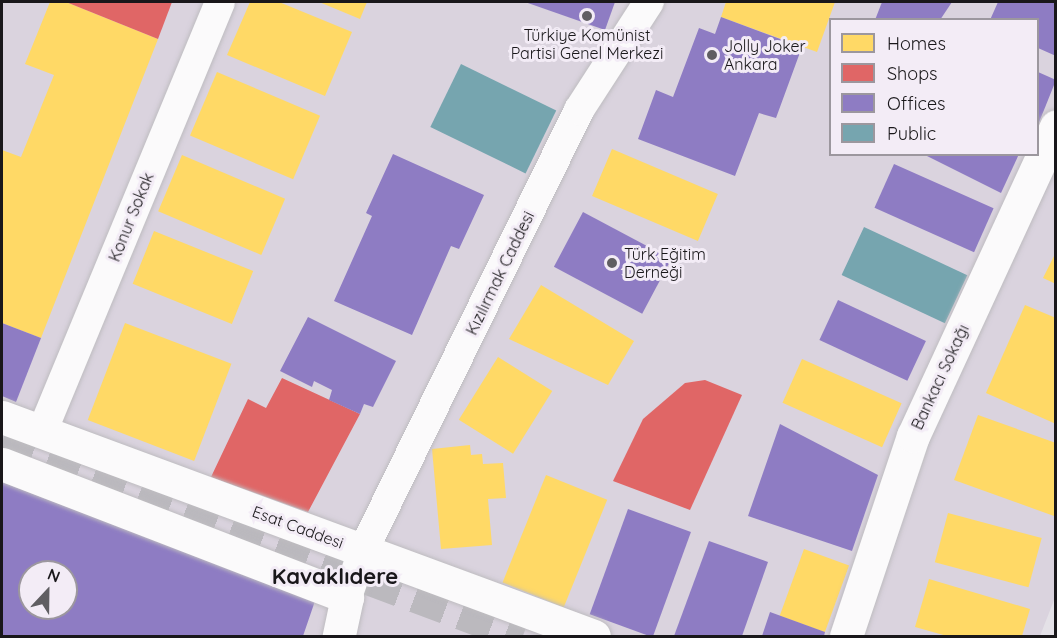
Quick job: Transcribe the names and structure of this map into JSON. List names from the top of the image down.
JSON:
{
  "streets": {
    "street": [
      "Konur Sokak",
      "Kızılırmak Caddesi",
      "Bankacı Sokağı",
      "Esat Caddesi"
    ]
  },
  "crossings": [
    ["Konur Sokak", "Esat Caddesi"],
    ["Kızılırmak Caddesi", "Esat Caddesi"]
  ],
  "districts": ["Kavaklıdere"],
  "places": ["Türkiye Komünist Partisi Genel Merkezi", "Jolly Joker Ankara", "Türk Eğitim Derneği"],
  "legend": [
    "Homes",
    "Shops",
    "Offices",
    "Public"
  ],
  "north": "top"
}
